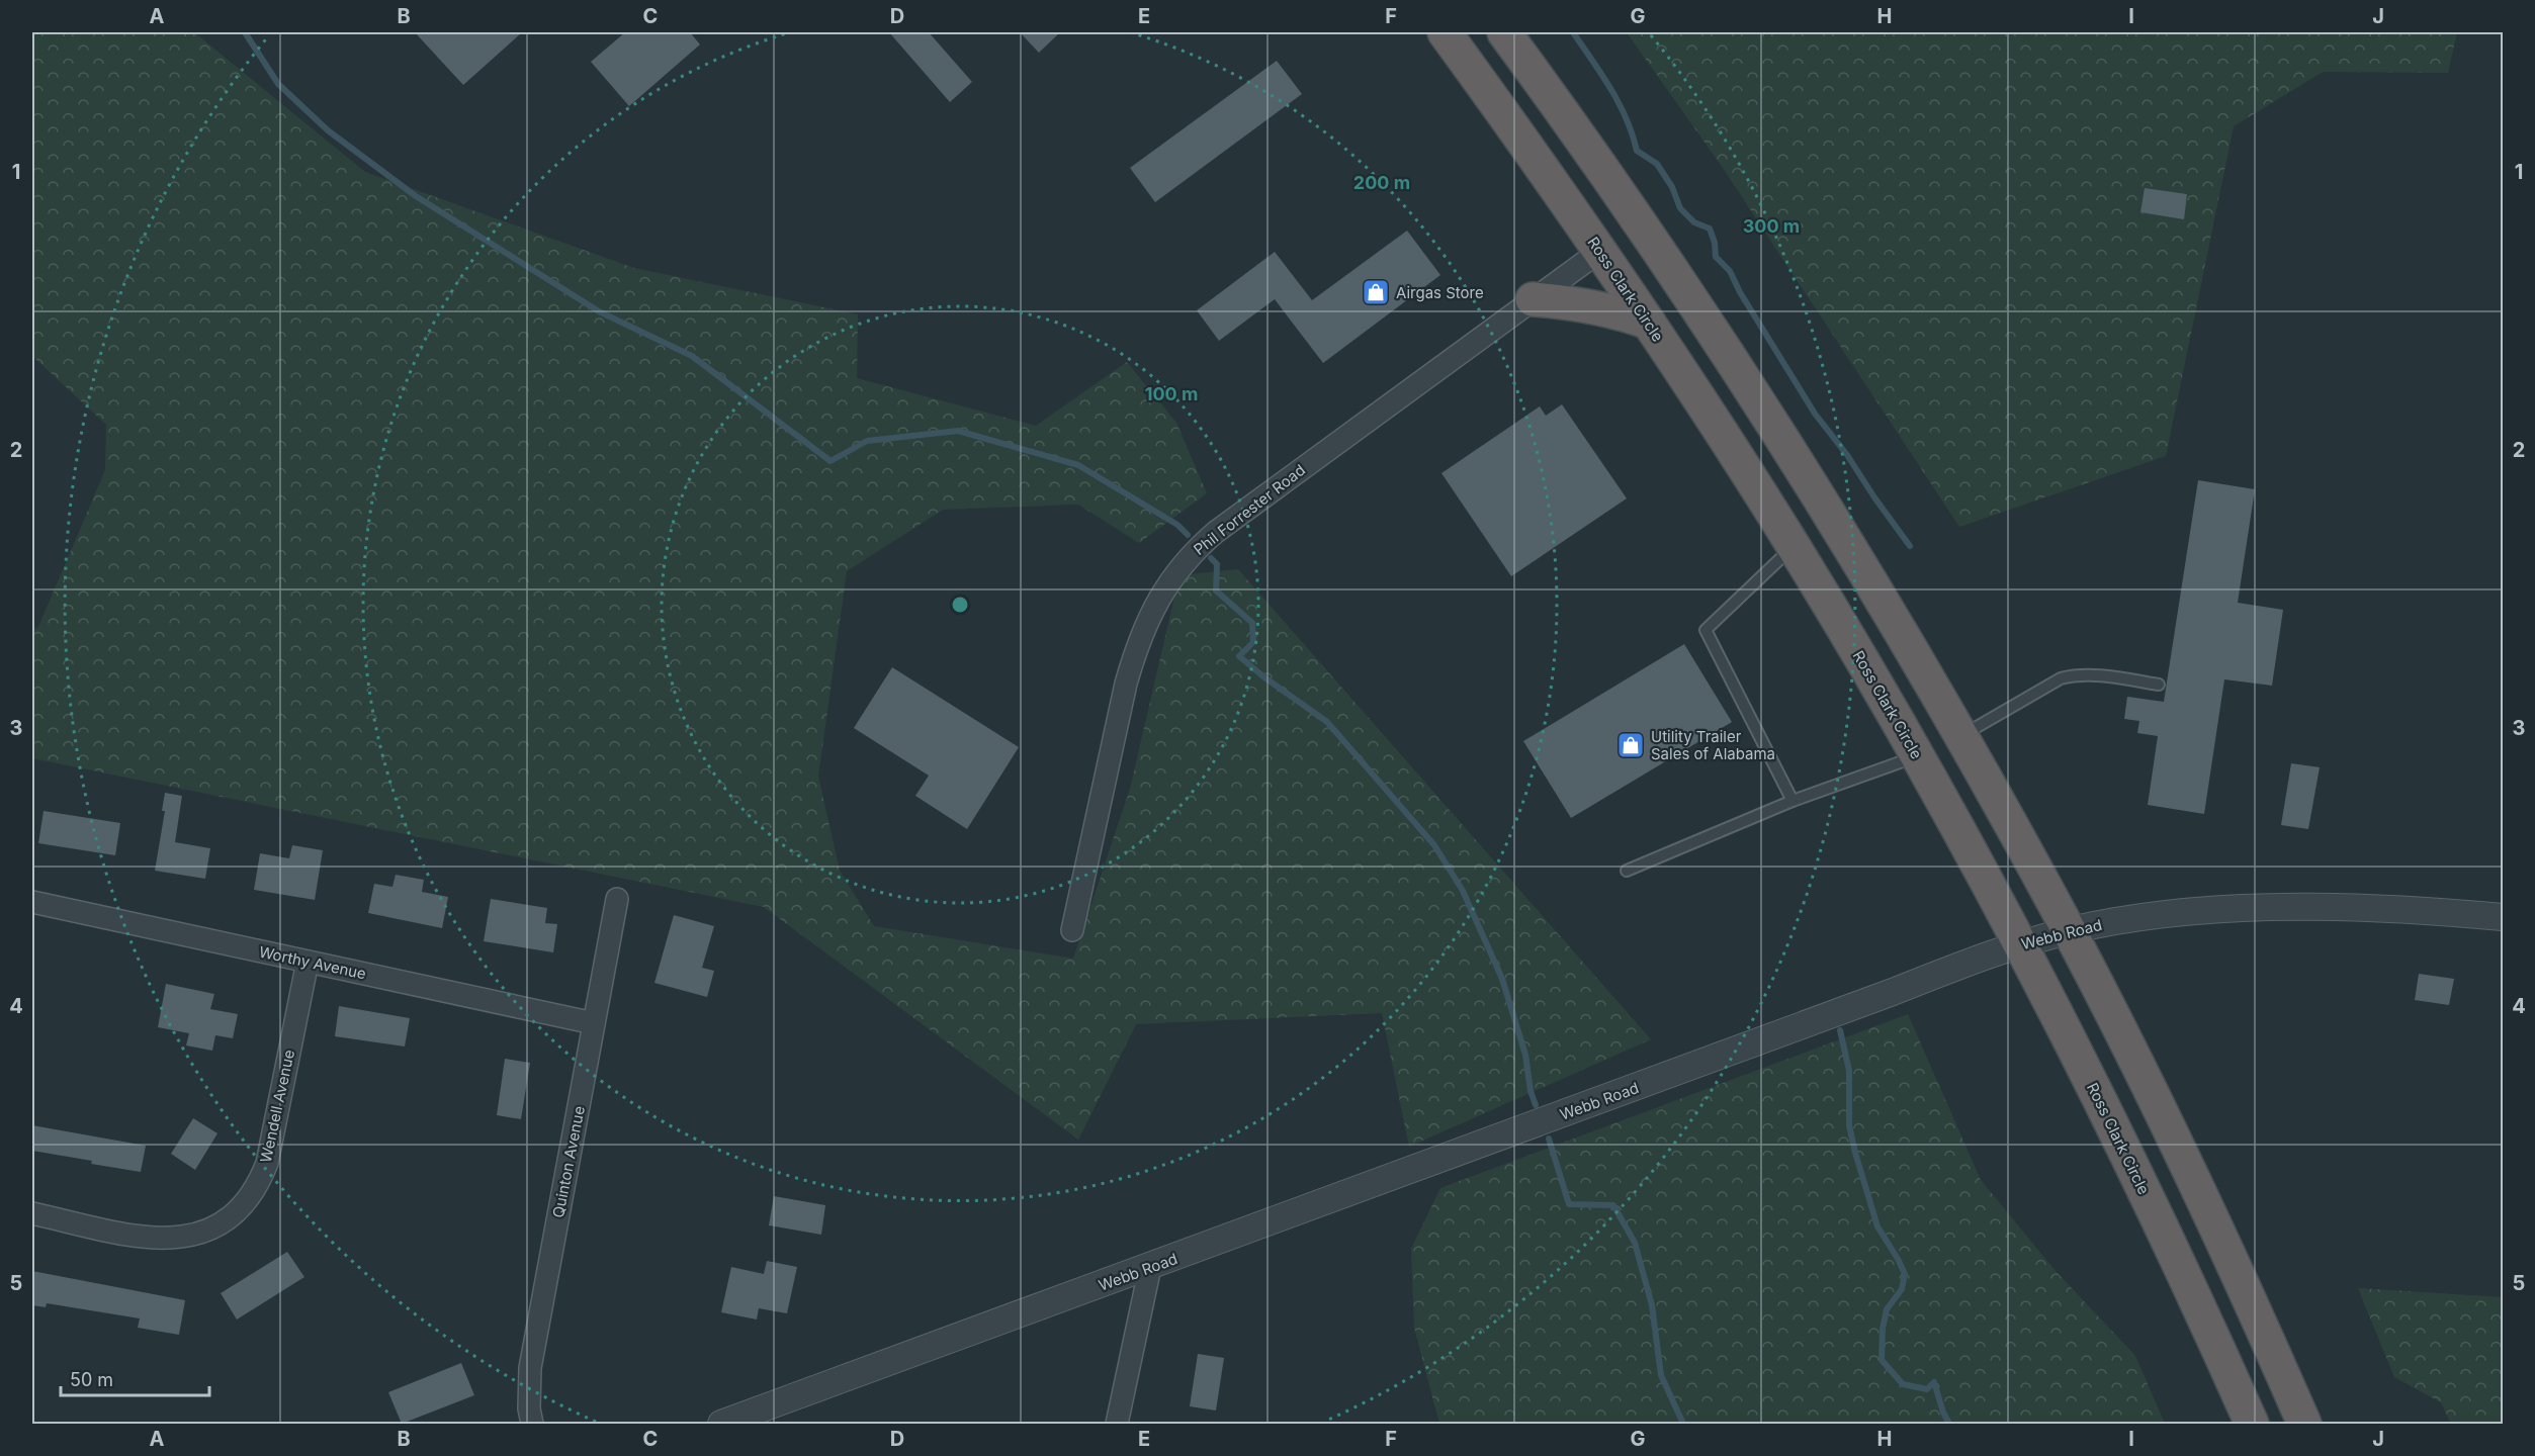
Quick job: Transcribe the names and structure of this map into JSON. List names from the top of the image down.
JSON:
{
  "streets": {
    "highway": ["Ross Clark Circle"],
    "street": [
      "Phil Forrester Road",
      "Webb Road",
      "Worthy Avenue",
      "Wendell Avenue",
      "Quinton Avenue"
    ]
  },
  "crossings": [
    ["Ross Clark Circle", "Phil Forrester Road"],
    ["Ross Clark Circle", "Webb Road"],
    ["Worthy Avenue", "Wendell Avenue"],
    ["Worthy Avenue", "Quinton Avenue"]
  ],
  "places": {
    "shop": ["Airgas Store", "Utility Trailer Sales of Alabama"]
  },
  "scale_bar": "50 m",
  "grid": {
    "columns": [
      "A",
      "B",
      "C",
      "D",
      "E",
      "F",
      "G",
      "H",
      "I",
      "J"
    ],
    "rows": [
      "1",
      "2",
      "3",
      "4",
      "5"
    ]
  },
  "rings": ["200 m", "300 m", "100 m"]
}
